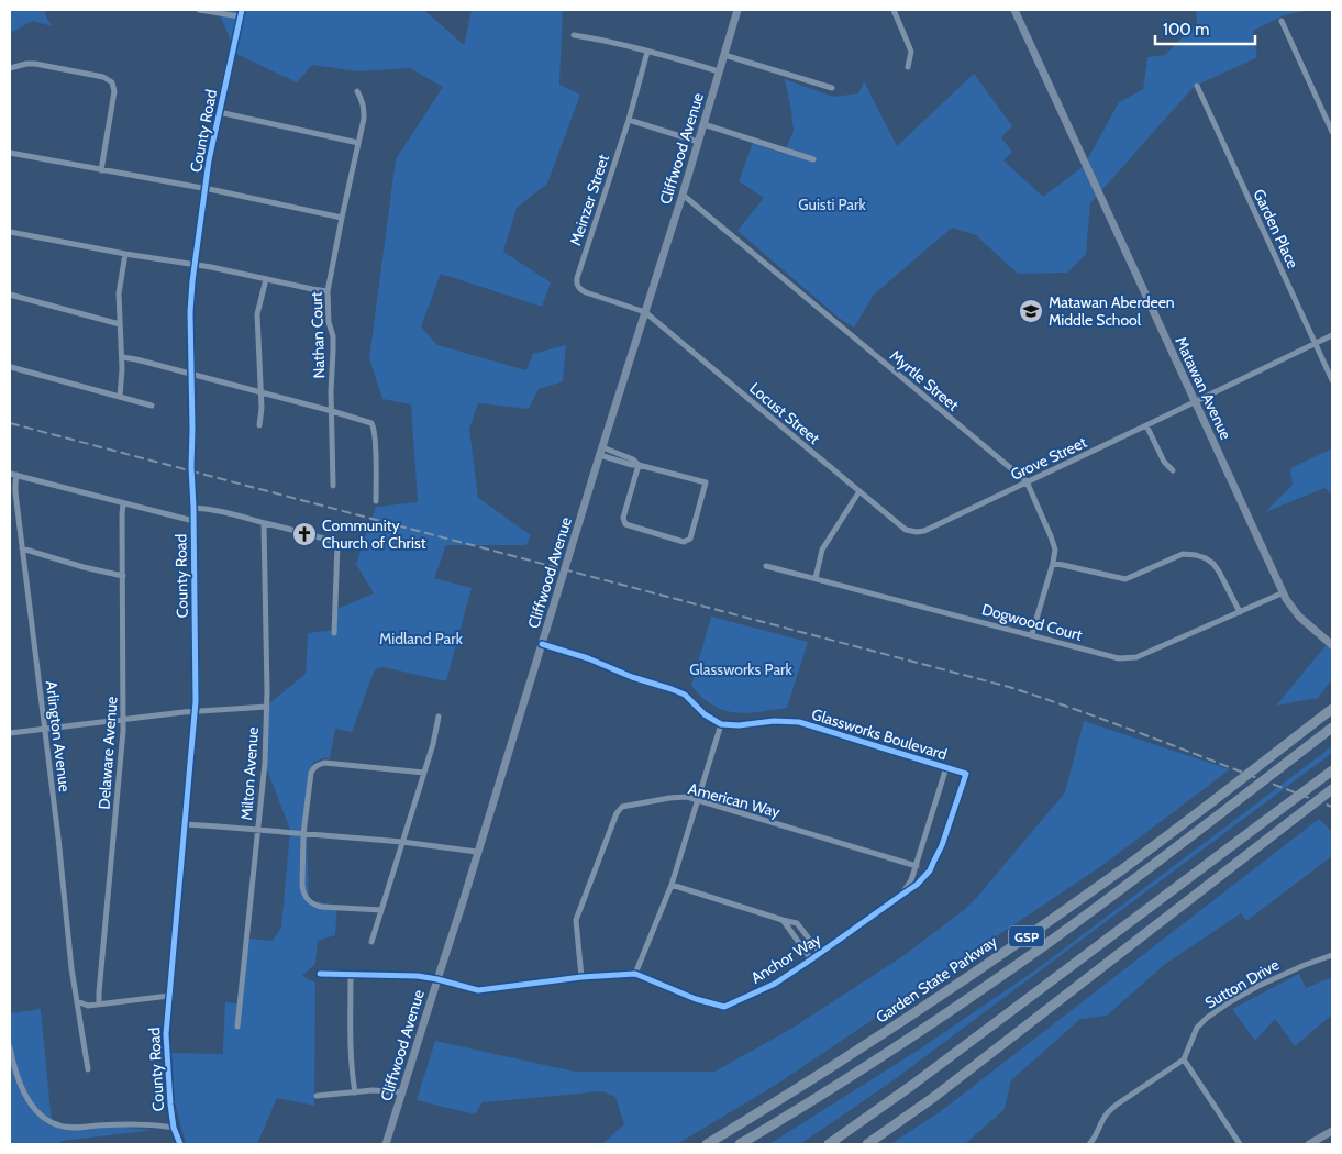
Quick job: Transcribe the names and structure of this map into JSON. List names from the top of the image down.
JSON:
{
  "streets": {
    "highway": ["GSP", "Garden State Parkway"],
    "street": [
      "County Road",
      "Cliffwood Avenue",
      "Meinzer Street",
      "Garden Place",
      "Nathan Court",
      "Myrtle Street",
      "Matawan Avenue",
      "Locust Street",
      "Grove Street",
      "Dogwood Court",
      "Glassworks Boulevard",
      "Arlington Avenue",
      "Delaware Avenue",
      "Milton Avenue",
      "American Way",
      "Anchor Way",
      "Sutton Drive"
    ]
  },
  "crossings": [
    ["Cliffwood Avenue", "Meinzer Street"],
    ["Cliffwood Avenue", "Myrtle Street"],
    ["Cliffwood Avenue", "Locust Street"],
    ["Cliffwood Avenue", "Anchor Way"],
    ["Meinzer Street", "Locust Street"],
    ["Garden Place", "Grove Street"],
    ["Myrtle Street", "Grove Street"],
    ["Myrtle Street", "Dogwood Court"],
    ["Matawan Avenue", "Grove Street"],
    ["Matawan Avenue", "Dogwood Court"],
    ["Locust Street", "Grove Street"],
    ["Glassworks Boulevard", "Anchor Way"],
    ["American Way", "Anchor Way"]
  ],
  "parks": ["Guisti Park", "Midland Park", "Glassworks Park"],
  "places": {
    "school or university": ["Matawan Aberdeen Middle School"],
    "church": ["Community Church of Christ"]
  },
  "scale_bar": "100 m"
}
